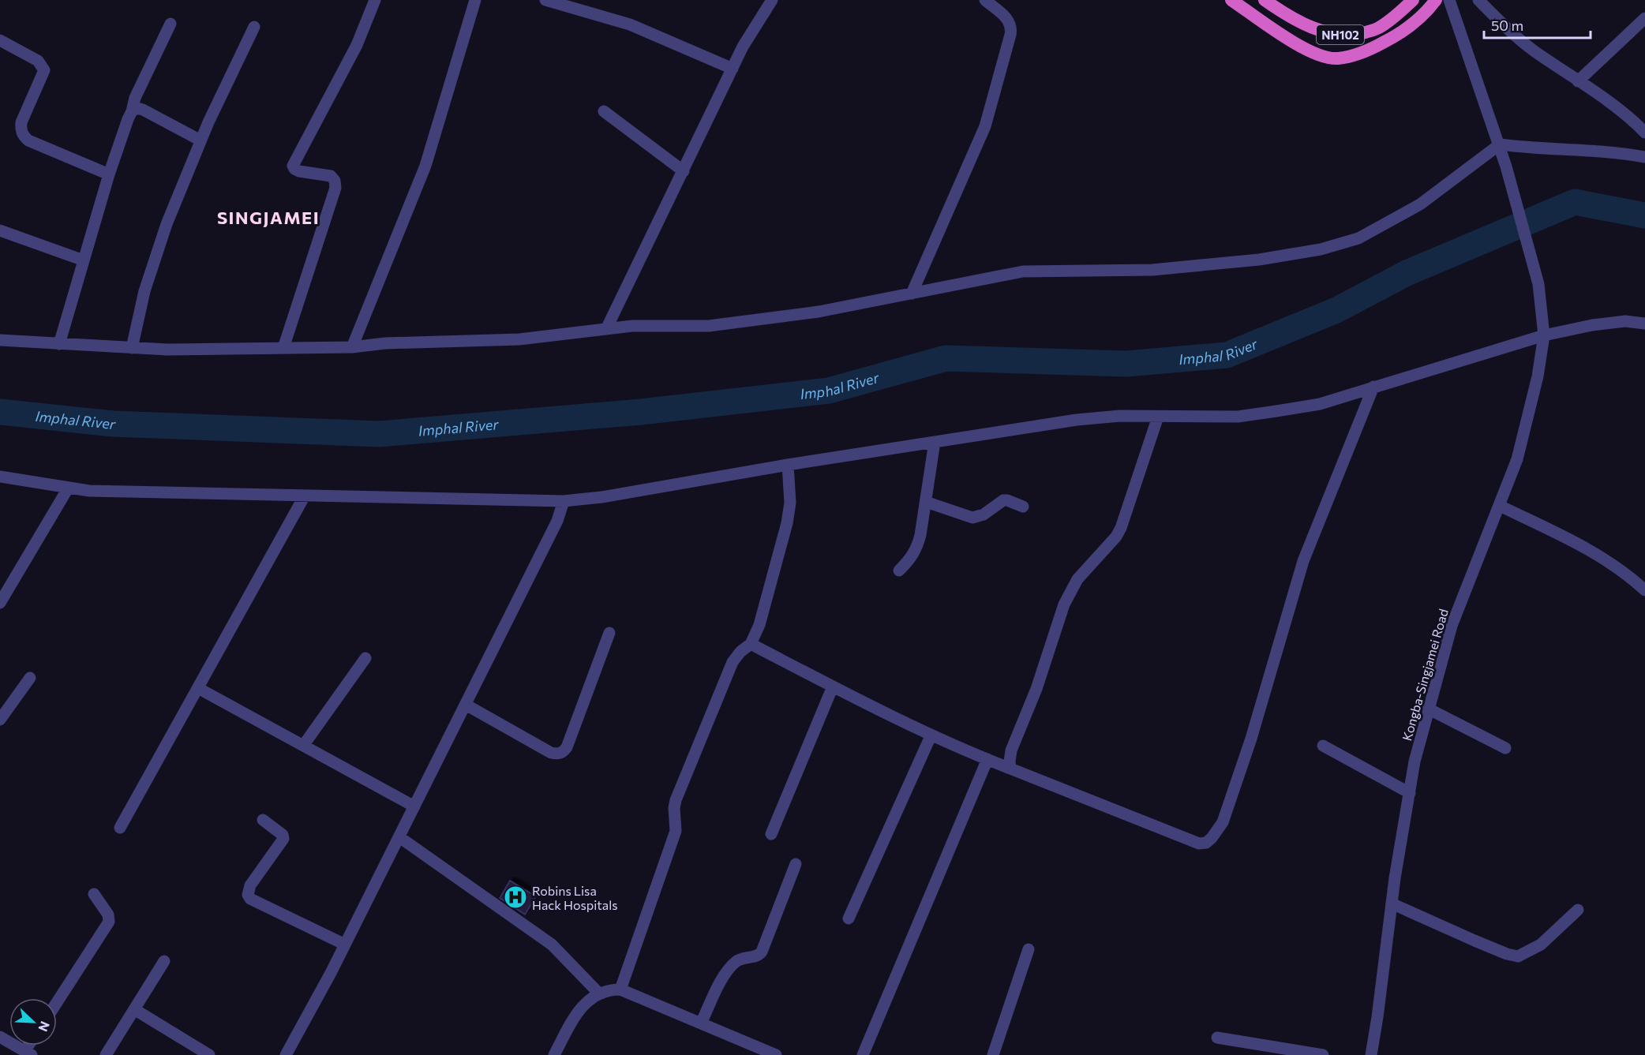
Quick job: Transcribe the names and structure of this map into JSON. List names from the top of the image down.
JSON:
{
  "streets": {
    "highway": ["NH102"],
    "street": ["Kongba-Singjamei Road"]
  },
  "districts": ["SINGJAMEI"],
  "water": ["Imphal River"],
  "places": {
    "hospital": ["Robins Lisa Hack Hospitals"]
  },
  "scale_bar": "50 m",
  "north": "bottom right"
}
